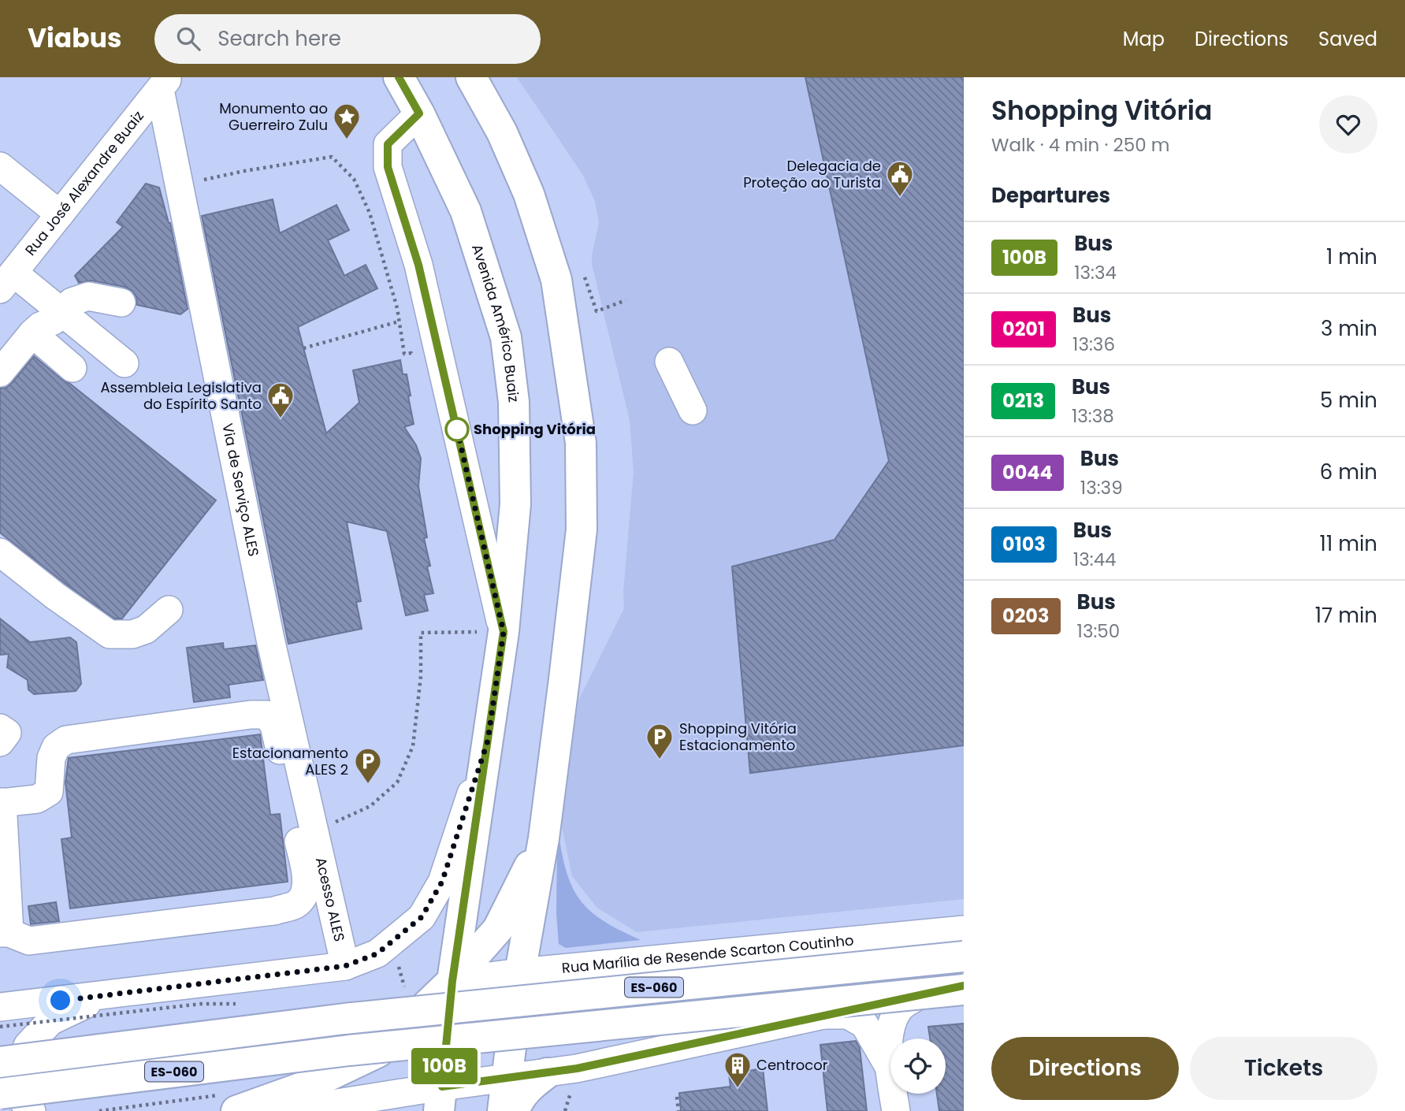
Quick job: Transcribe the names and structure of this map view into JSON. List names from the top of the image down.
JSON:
{
  "streets": {
    "main road": ["Avenida Américo Buaiz", "ES-060"],
    "street": [
      "Rua José Alexandre Buaiz",
      "Via de Serviço ALES",
      "Acesso ALES",
      "Rua Marília de Resende Scarton Coutinho"
    ]
  },
  "crossings": [
    ["Rua José Alexandre Buaiz", "Via de Serviço ALES"],
    ["Avenida Américo Buaiz", "Rua Marília de Resende Scarton Coutinho"],
    ["Via de Serviço ALES", "Acesso ALES"]
  ],
  "places": {
    "place": ["Monumento ao Guerreiro Zulu"],
    "public building": ["Delegacia de Proteção ao Turista", "Assembleia Legislativa do Espírito Santo"],
    "other": ["Shopping Vitória"],
    "parking": ["Shopping Vitória Estacionamento", "Estacionamento ALES 2"],
    "building": ["Centrocor"]
  },
  "lines": ["bus line 100B"],
  "page": {
    "header": "Viabus",
    "search": "Search here",
    "nav": ["Map", "Directions", "Saved"],
    "on_map": "100B",
    "heading": [
      ["Shopping Vitória", "Walk · 4 min · 250 m"],
      "Departures"
    ],
    "list": [
      {
        "mark": "100B",
        "name": "Bus",
        "note": "13:34",
        "value": "1 min"
      },
      {
        "mark": "0201",
        "name": "Bus",
        "note": "13:36",
        "value": "3 min"
      },
      {
        "mark": "0213",
        "name": "Bus",
        "note": "13:38",
        "value": "5 min"
      },
      {
        "mark": "0044",
        "name": "Bus",
        "note": "13:39",
        "value": "6 min"
      },
      {
        "mark": "0103",
        "name": "Bus",
        "note": "13:44",
        "value": "11 min"
      },
      {
        "mark": "0203",
        "name": "Bus",
        "note": "13:50",
        "value": "17 min"
      }
    ],
    "buttons": ["Directions", "Tickets"]
  }
}
